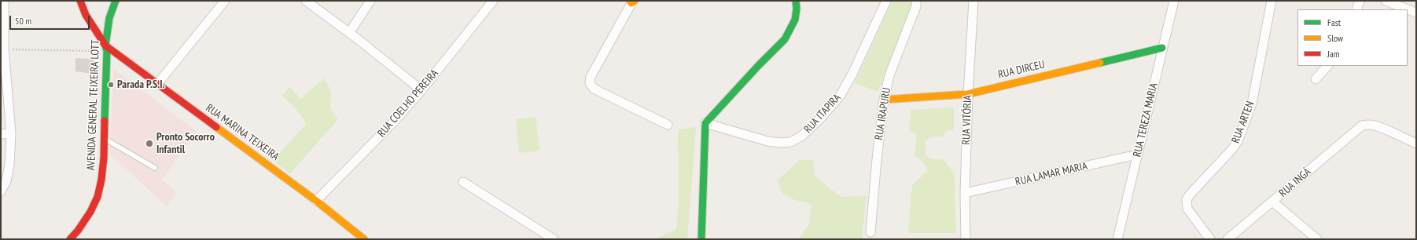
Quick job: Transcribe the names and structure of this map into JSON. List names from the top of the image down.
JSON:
{
  "streets": {
    "street": [
      "RUA DIRCEU",
      "RUA COELHO PEREIRA",
      "AVENIDA GENERAL TEIXEIRA LOTT",
      "RUA ITAPIRA",
      "RUA IRAPURU",
      "RUA VITÓRIA",
      "RUA TEREZA MARIA",
      "RUA ARTEN",
      "RUA MARINA TEIXEIRA",
      "RUA LAMAR MARIA",
      "RUA INGÁ"
    ]
  },
  "crossings": [
    ["RUA DIRCEU", "RUA IRAPURU"],
    ["RUA DIRCEU", "RUA VITÓRIA"],
    ["RUA DIRCEU", "RUA TEREZA MARIA"],
    ["RUA COELHO PEREIRA", "RUA MARINA TEIXEIRA"],
    ["AVENIDA GENERAL TEIXEIRA LOTT", "RUA MARINA TEIXEIRA"],
    ["RUA VITÓRIA", "RUA LAMAR MARIA"],
    ["RUA TEREZA MARIA", "RUA LAMAR MARIA"]
  ],
  "places": ["Parada P.S.I.", "Pronto Socorro Infantil"],
  "legend": ["Fast", "Slow", "Jam"],
  "scale_bar": "50 m"
}
